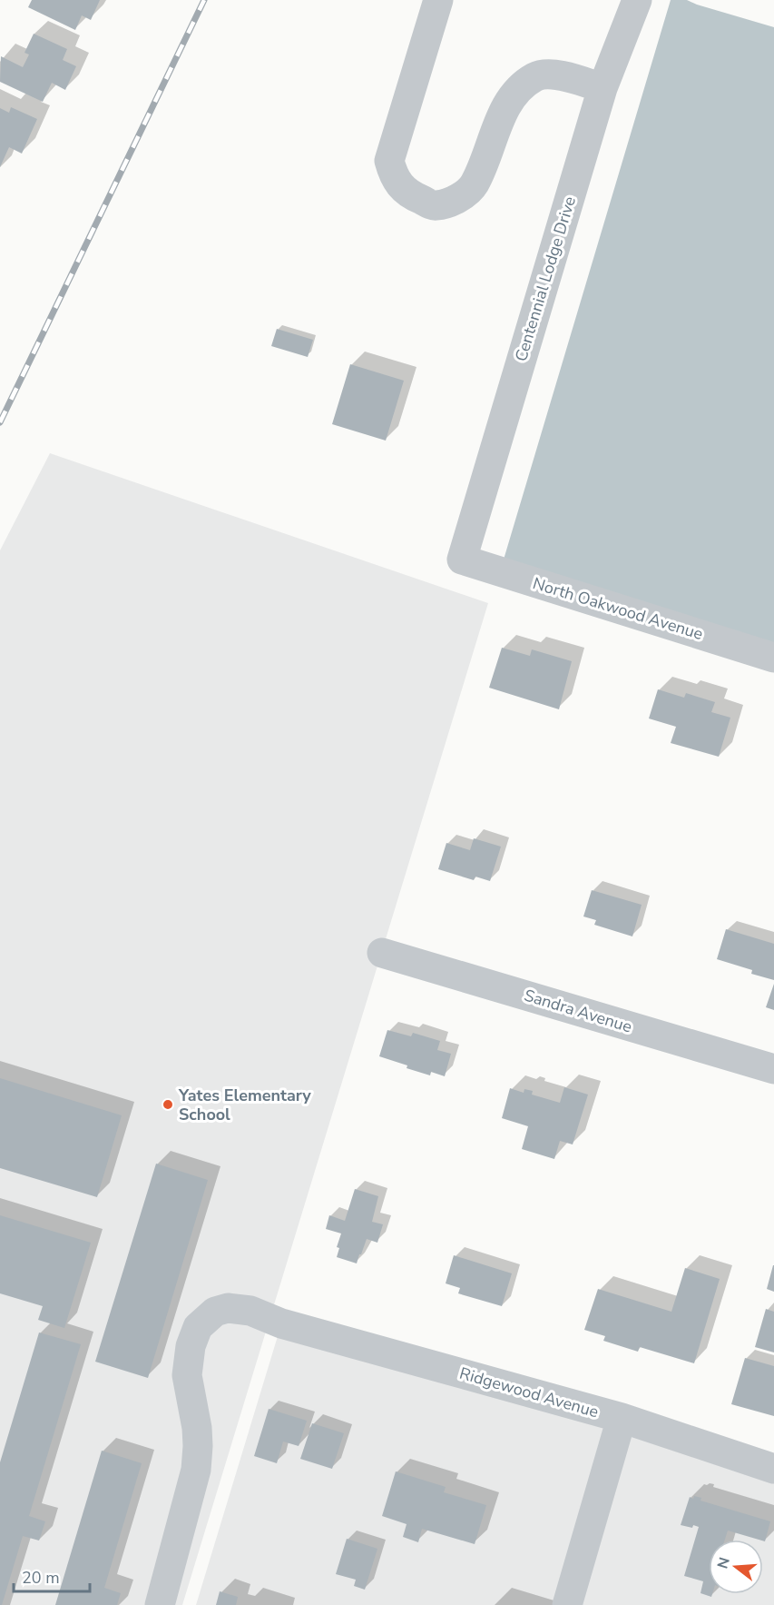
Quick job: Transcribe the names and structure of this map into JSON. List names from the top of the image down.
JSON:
{
  "streets": {
    "street": [
      "Centennial Lodge Drive",
      "North Oakwood Avenue",
      "Sandra Avenue",
      "Ridgewood Avenue"
    ]
  },
  "crossings": [
    ["Centennial Lodge Drive", "North Oakwood Avenue"]
  ],
  "places": ["Yates Elementary School"],
  "scale_bar": "20 m",
  "north": "left"
}
